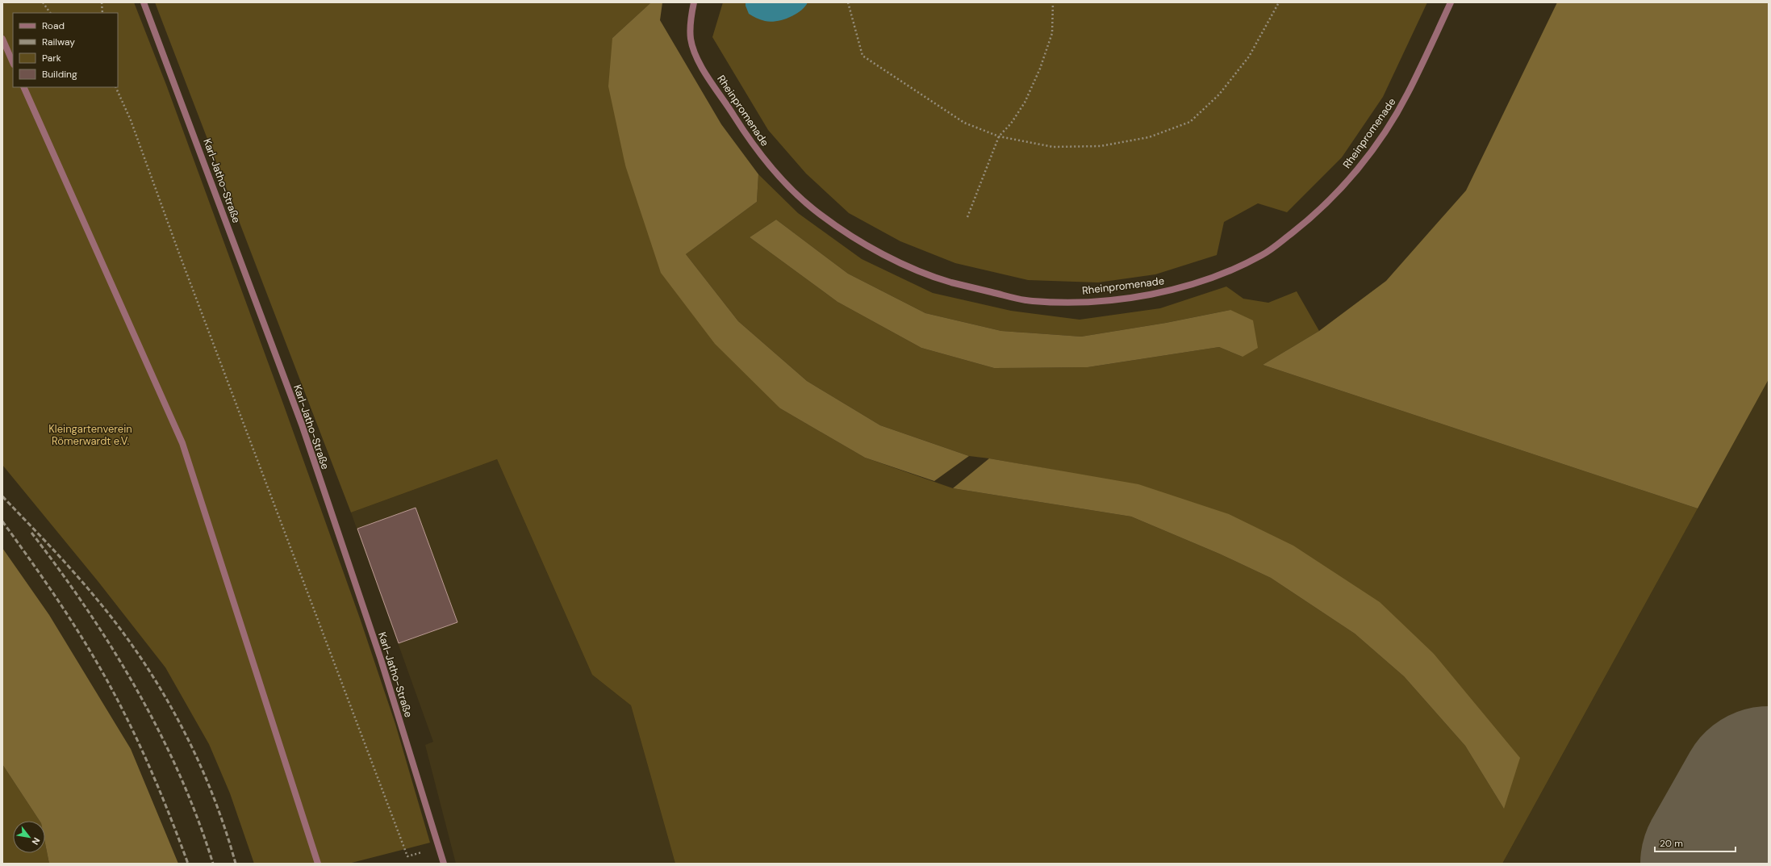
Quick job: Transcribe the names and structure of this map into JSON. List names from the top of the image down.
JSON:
{
  "streets": {
    "street": ["Rheinpromenade", "Karl-Jatho-Straße"]
  },
  "parks": ["Kleingartenverein Römerwardt e.V."],
  "legend": [
    "Road",
    "Railway",
    "Park",
    "Building"
  ],
  "scale_bar": "20 m",
  "north": "bottom right"
}
